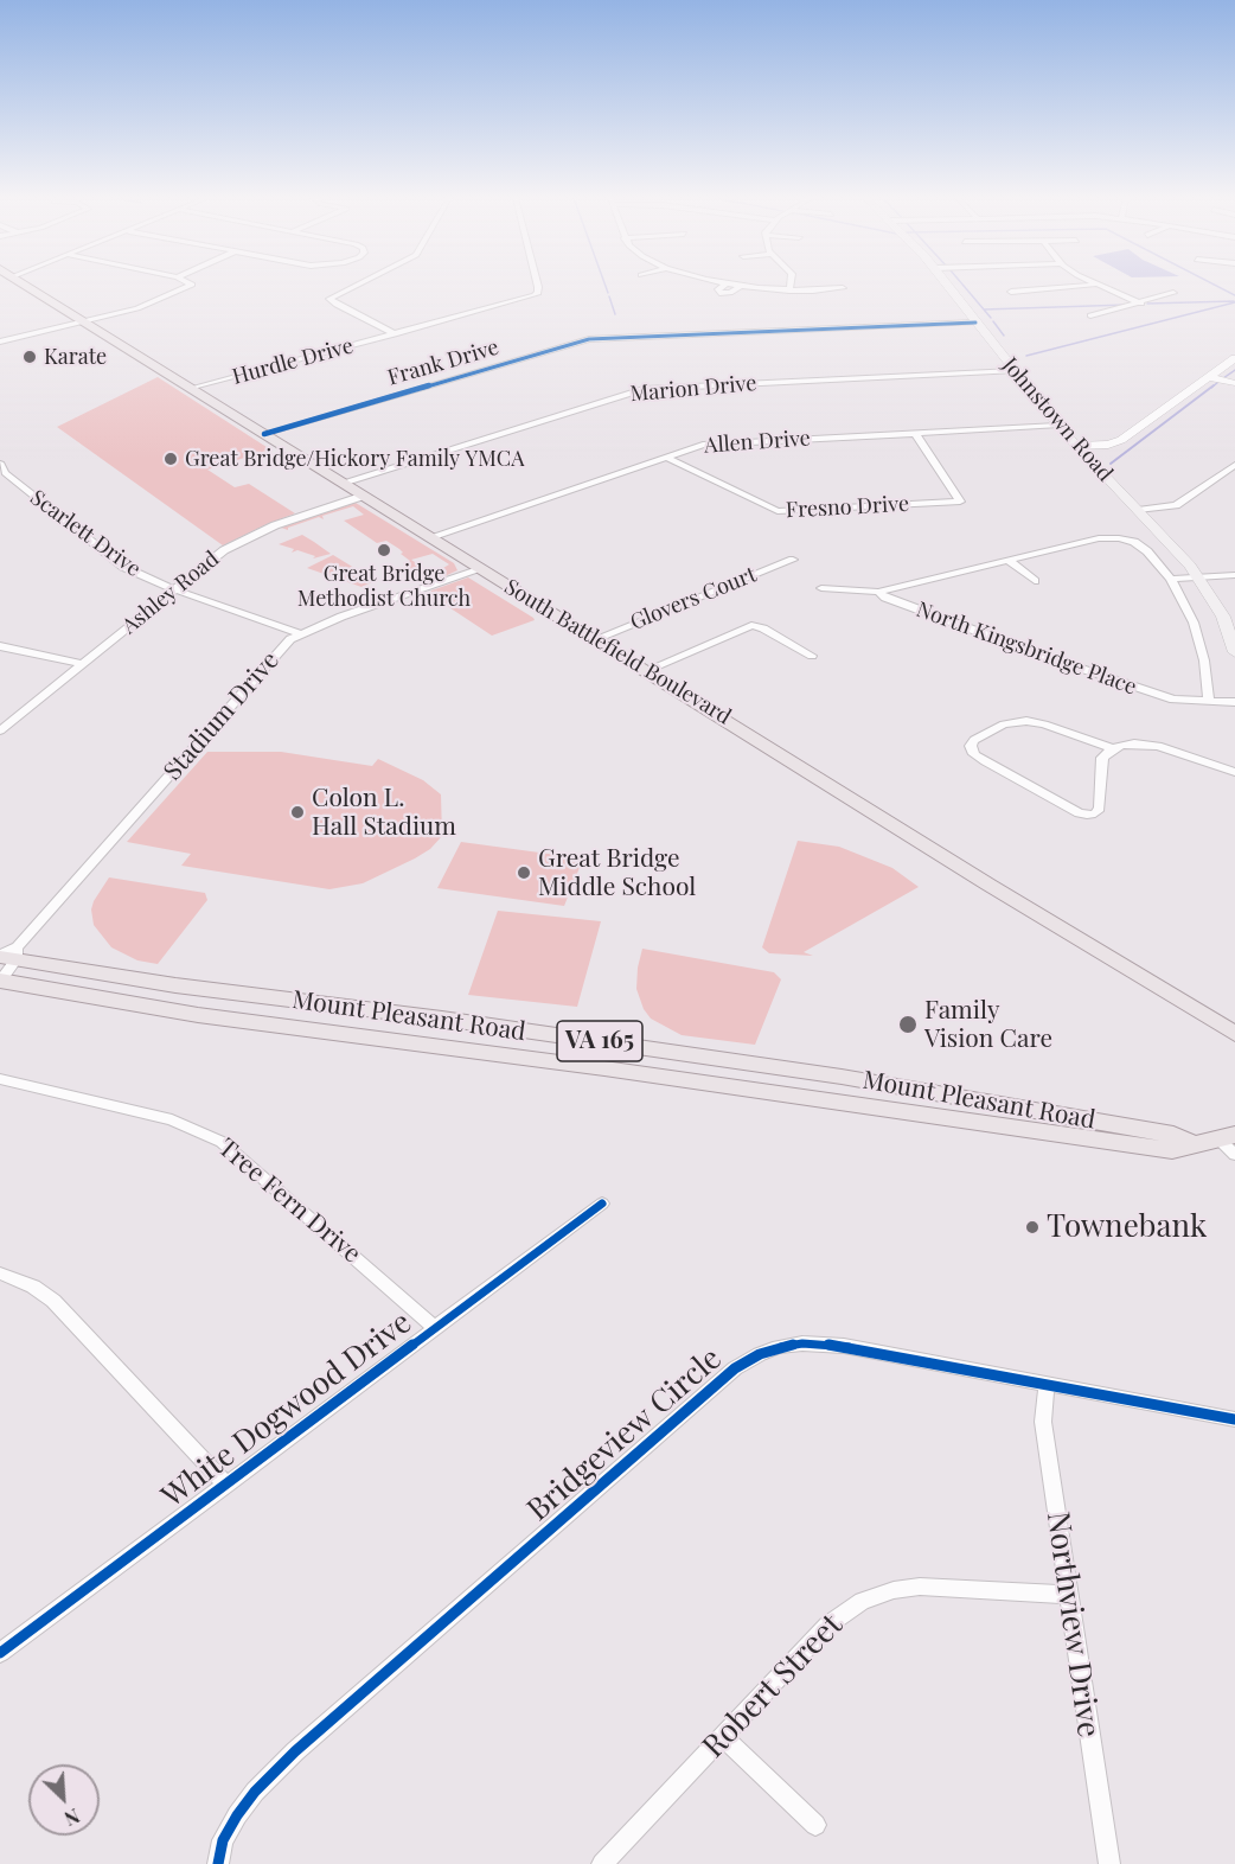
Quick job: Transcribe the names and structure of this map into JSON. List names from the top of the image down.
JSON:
{
  "streets": {
    "main road": [
      "Johnstown Road",
      "South Battlefield Boulevard",
      "Mount Pleasant Road",
      "VA 165"
    ],
    "street": [
      "Hurdle Drive",
      "Frank Drive",
      "Marion Drive",
      "Allen Drive",
      "Fresno Drive",
      "Scarlett Drive",
      "Ashley Road",
      "Glovers Court",
      "North Kingsbridge Place",
      "Stadium Drive",
      "Tree Fern Drive",
      "White Dogwood Drive",
      "Bridgeview Circle",
      "Northview Drive",
      "Robert Street"
    ]
  },
  "crossings": [
    ["Hurdle Drive", "South Battlefield Boulevard"],
    ["Frank Drive", "Johnstown Road"],
    ["Frank Drive", "South Battlefield Boulevard"],
    ["Marion Drive", "Johnstown Road"],
    ["Marion Drive", "South Battlefield Boulevard"],
    ["Johnstown Road", "Allen Drive"],
    ["Allen Drive", "Fresno Drive"],
    ["Allen Drive", "South Battlefield Boulevard"],
    ["Scarlett Drive", "Ashley Road"],
    ["Scarlett Drive", "Stadium Drive"],
    ["Ashley Road", "South Battlefield Boulevard"],
    ["Glovers Court", "South Battlefield Boulevard"],
    ["South Battlefield Boulevard", "Stadium Drive"],
    ["Stadium Drive", "Mount Pleasant Road"],
    ["Tree Fern Drive", "White Dogwood Drive"],
    ["Bridgeview Circle", "Northview Drive"],
    ["Northview Drive", "Robert Street"]
  ],
  "places": [
    "Karate",
    "Great Bridge/Hickory Family YMCA",
    "Great Bridge Methodist Church",
    "Colon L. Hall Stadium",
    "Great Bridge Middle School",
    "Family Vision Care",
    "Townebank"
  ],
  "north": "bottom right"
}
